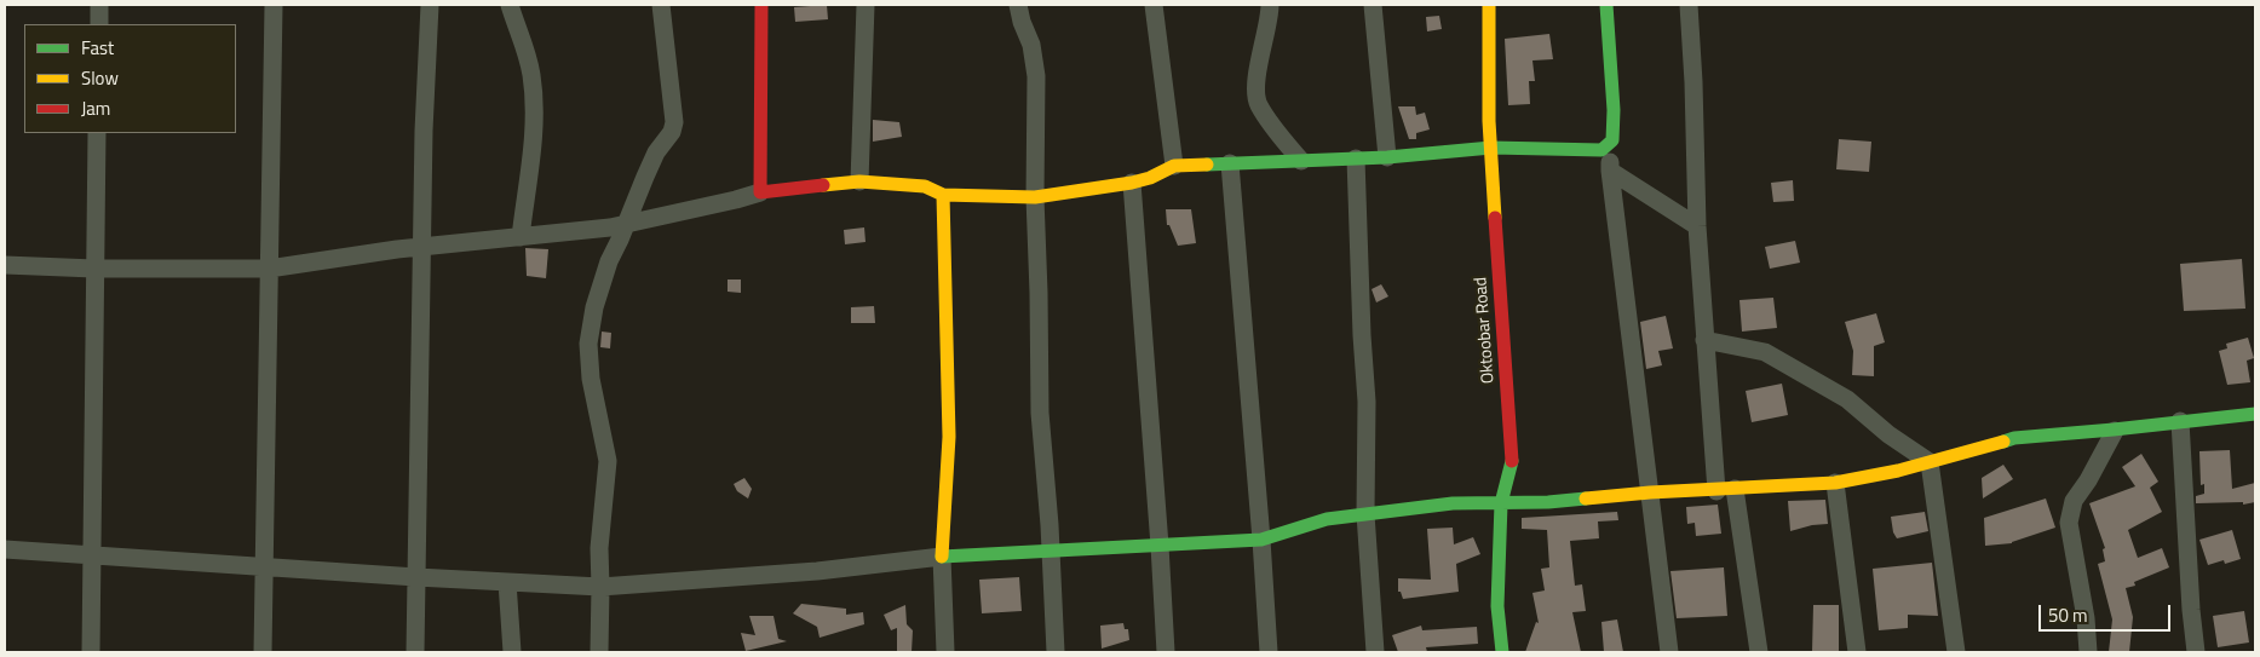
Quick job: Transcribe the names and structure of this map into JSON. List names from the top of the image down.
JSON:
{
  "streets": {
    "street": ["Oktoobar Road"]
  },
  "legend": ["Fast", "Slow", "Jam"],
  "scale_bar": "50 m"
}
